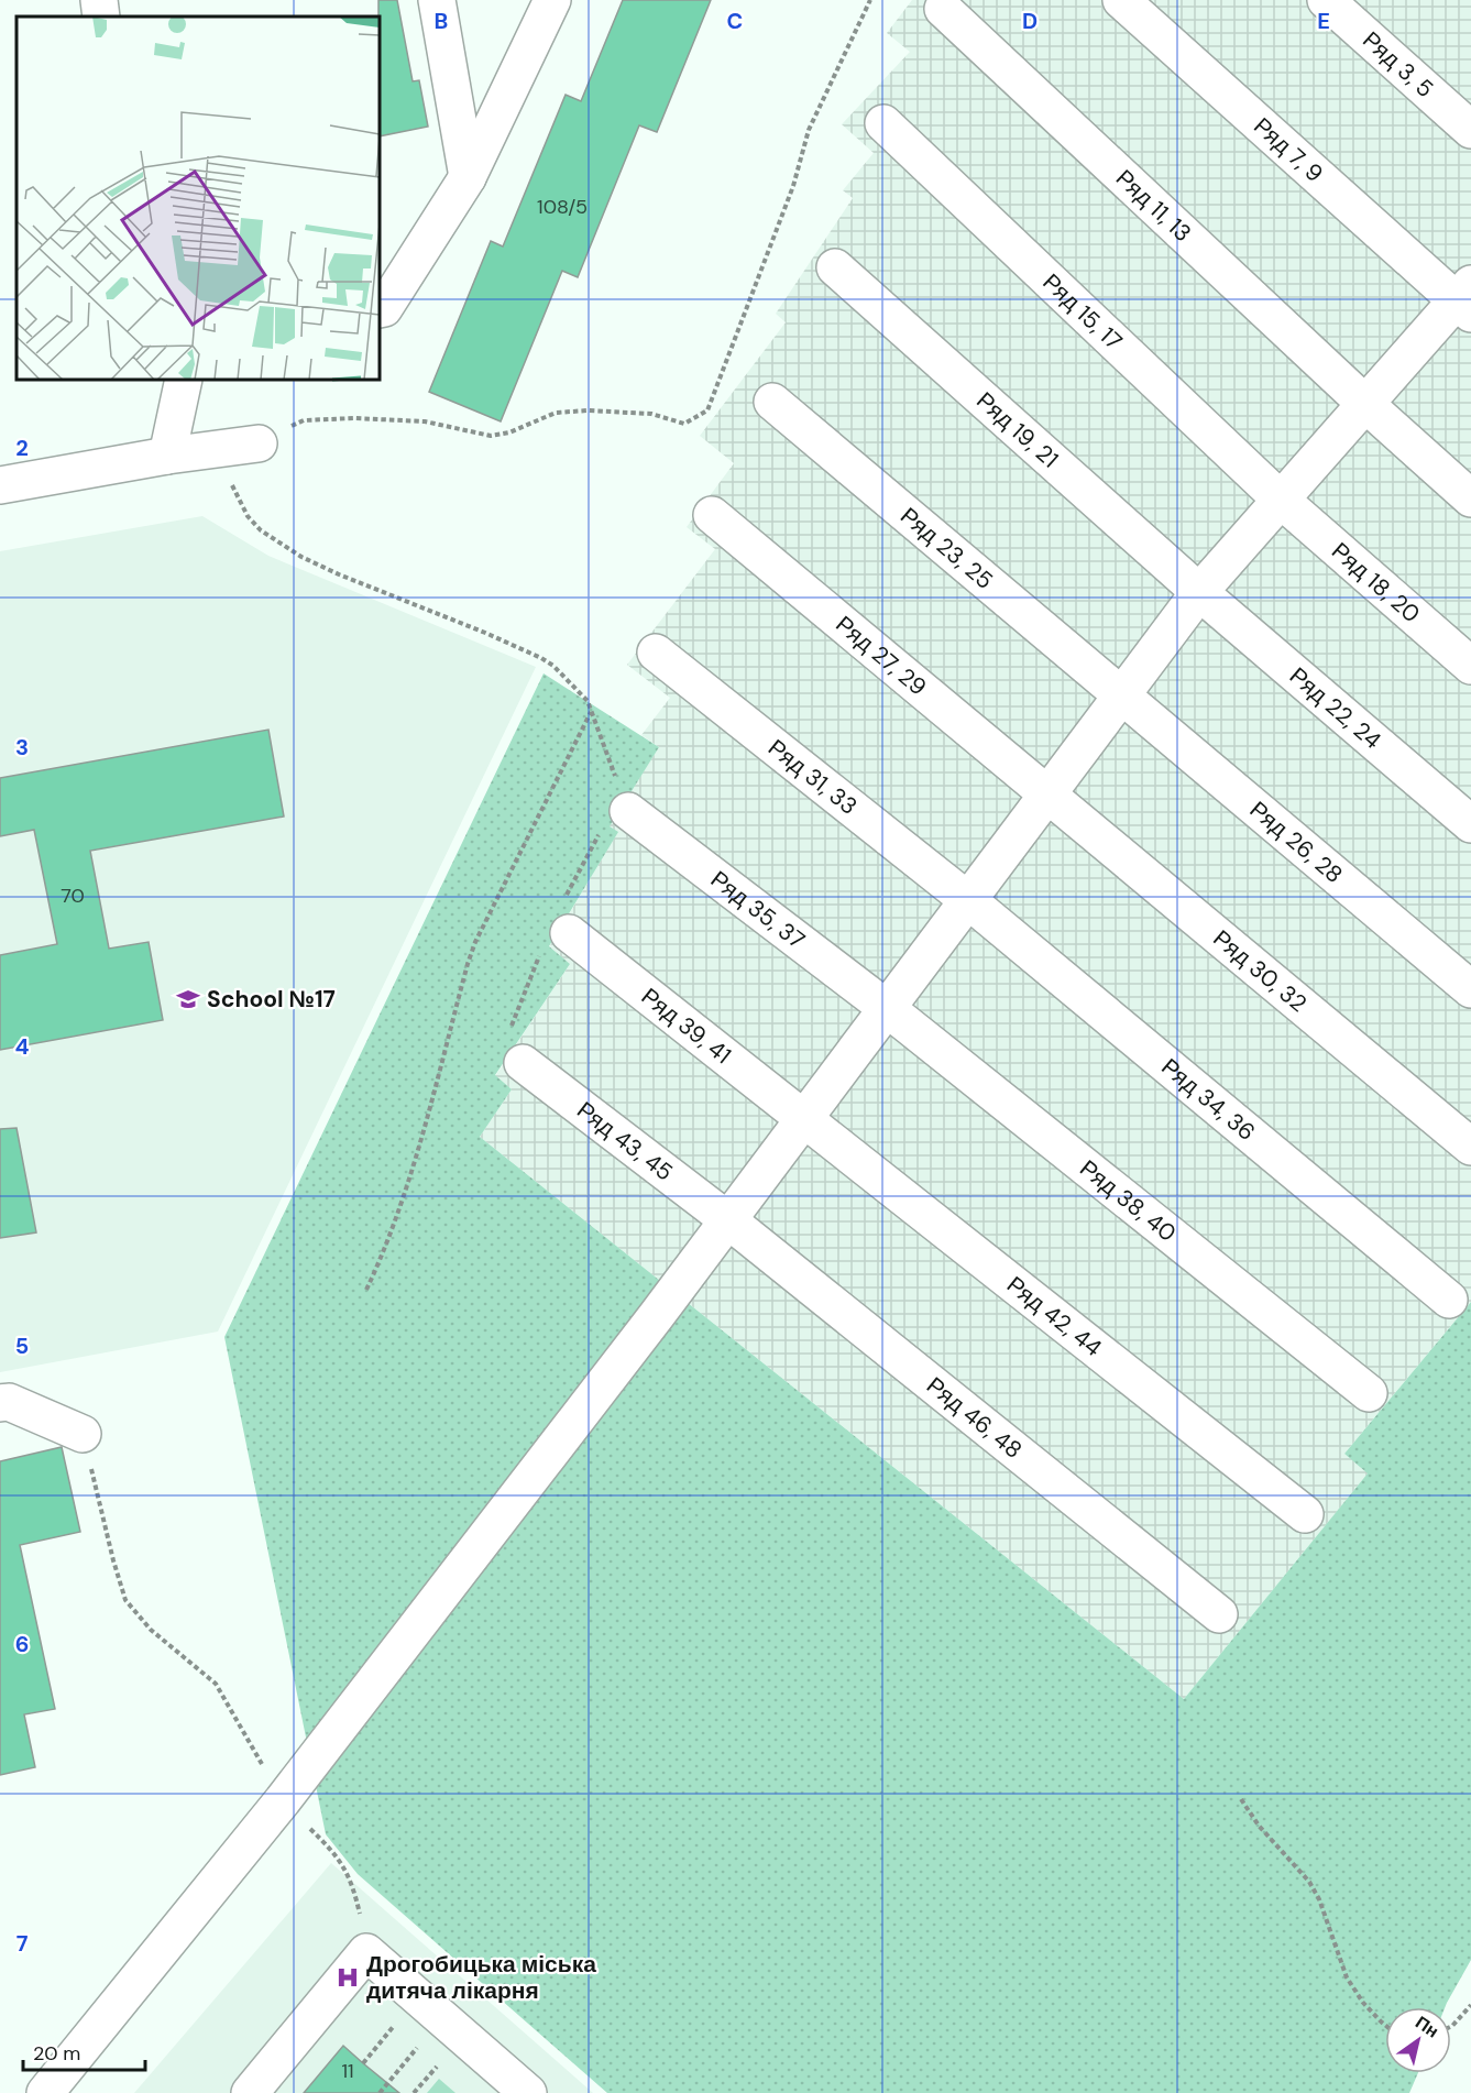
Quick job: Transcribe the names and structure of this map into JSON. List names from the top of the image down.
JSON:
{
  "streets": {
    "lane": [
      "Ряд 3, 5",
      "Ряд 7, 9",
      "Ряд 11, 13",
      "Ряд 15, 17",
      "Ряд 19, 21",
      "Ряд 23, 25",
      "Ряд 18, 20",
      "Ряд 27, 29",
      "Ряд 22, 24",
      "Ряд 31, 33",
      "Ряд 26, 28",
      "Ряд 35, 37",
      "Ряд 30, 32",
      "Ряд 39, 41",
      "Ряд 34, 36",
      "Ряд 43, 45",
      "Ряд 38, 40",
      "Ряд 42, 44",
      "Ряд 46, 48"
    ]
  },
  "crossings": [
    ["Ряд 15, 17", "Ряд 18, 20"],
    ["Ряд 19, 21", "Ряд 22, 24"],
    ["Ряд 23, 25", "Ряд 26, 28"],
    ["Ряд 27, 29", "Ряд 30, 32"],
    ["Ряд 31, 33", "Ряд 34, 36"],
    ["Ряд 35, 37", "Ряд 38, 40"],
    ["Ряд 39, 41", "Ряд 42, 44"],
    ["Ряд 43, 45", "Ряд 46, 48"]
  ],
  "places": {
    "school or university": ["School №17"],
    "hospital": ["Дрогобицька міська дитяча лікарня"]
  },
  "house_numbers": ["108/5", "70", "11"],
  "scale_bar": "20 m",
  "north": "top right",
  "grid": {
    "columns": [
      "B",
      "C",
      "D",
      "E"
    ],
    "rows": [
      "2",
      "3",
      "4",
      "5",
      "6",
      "7"
    ]
  }
}
